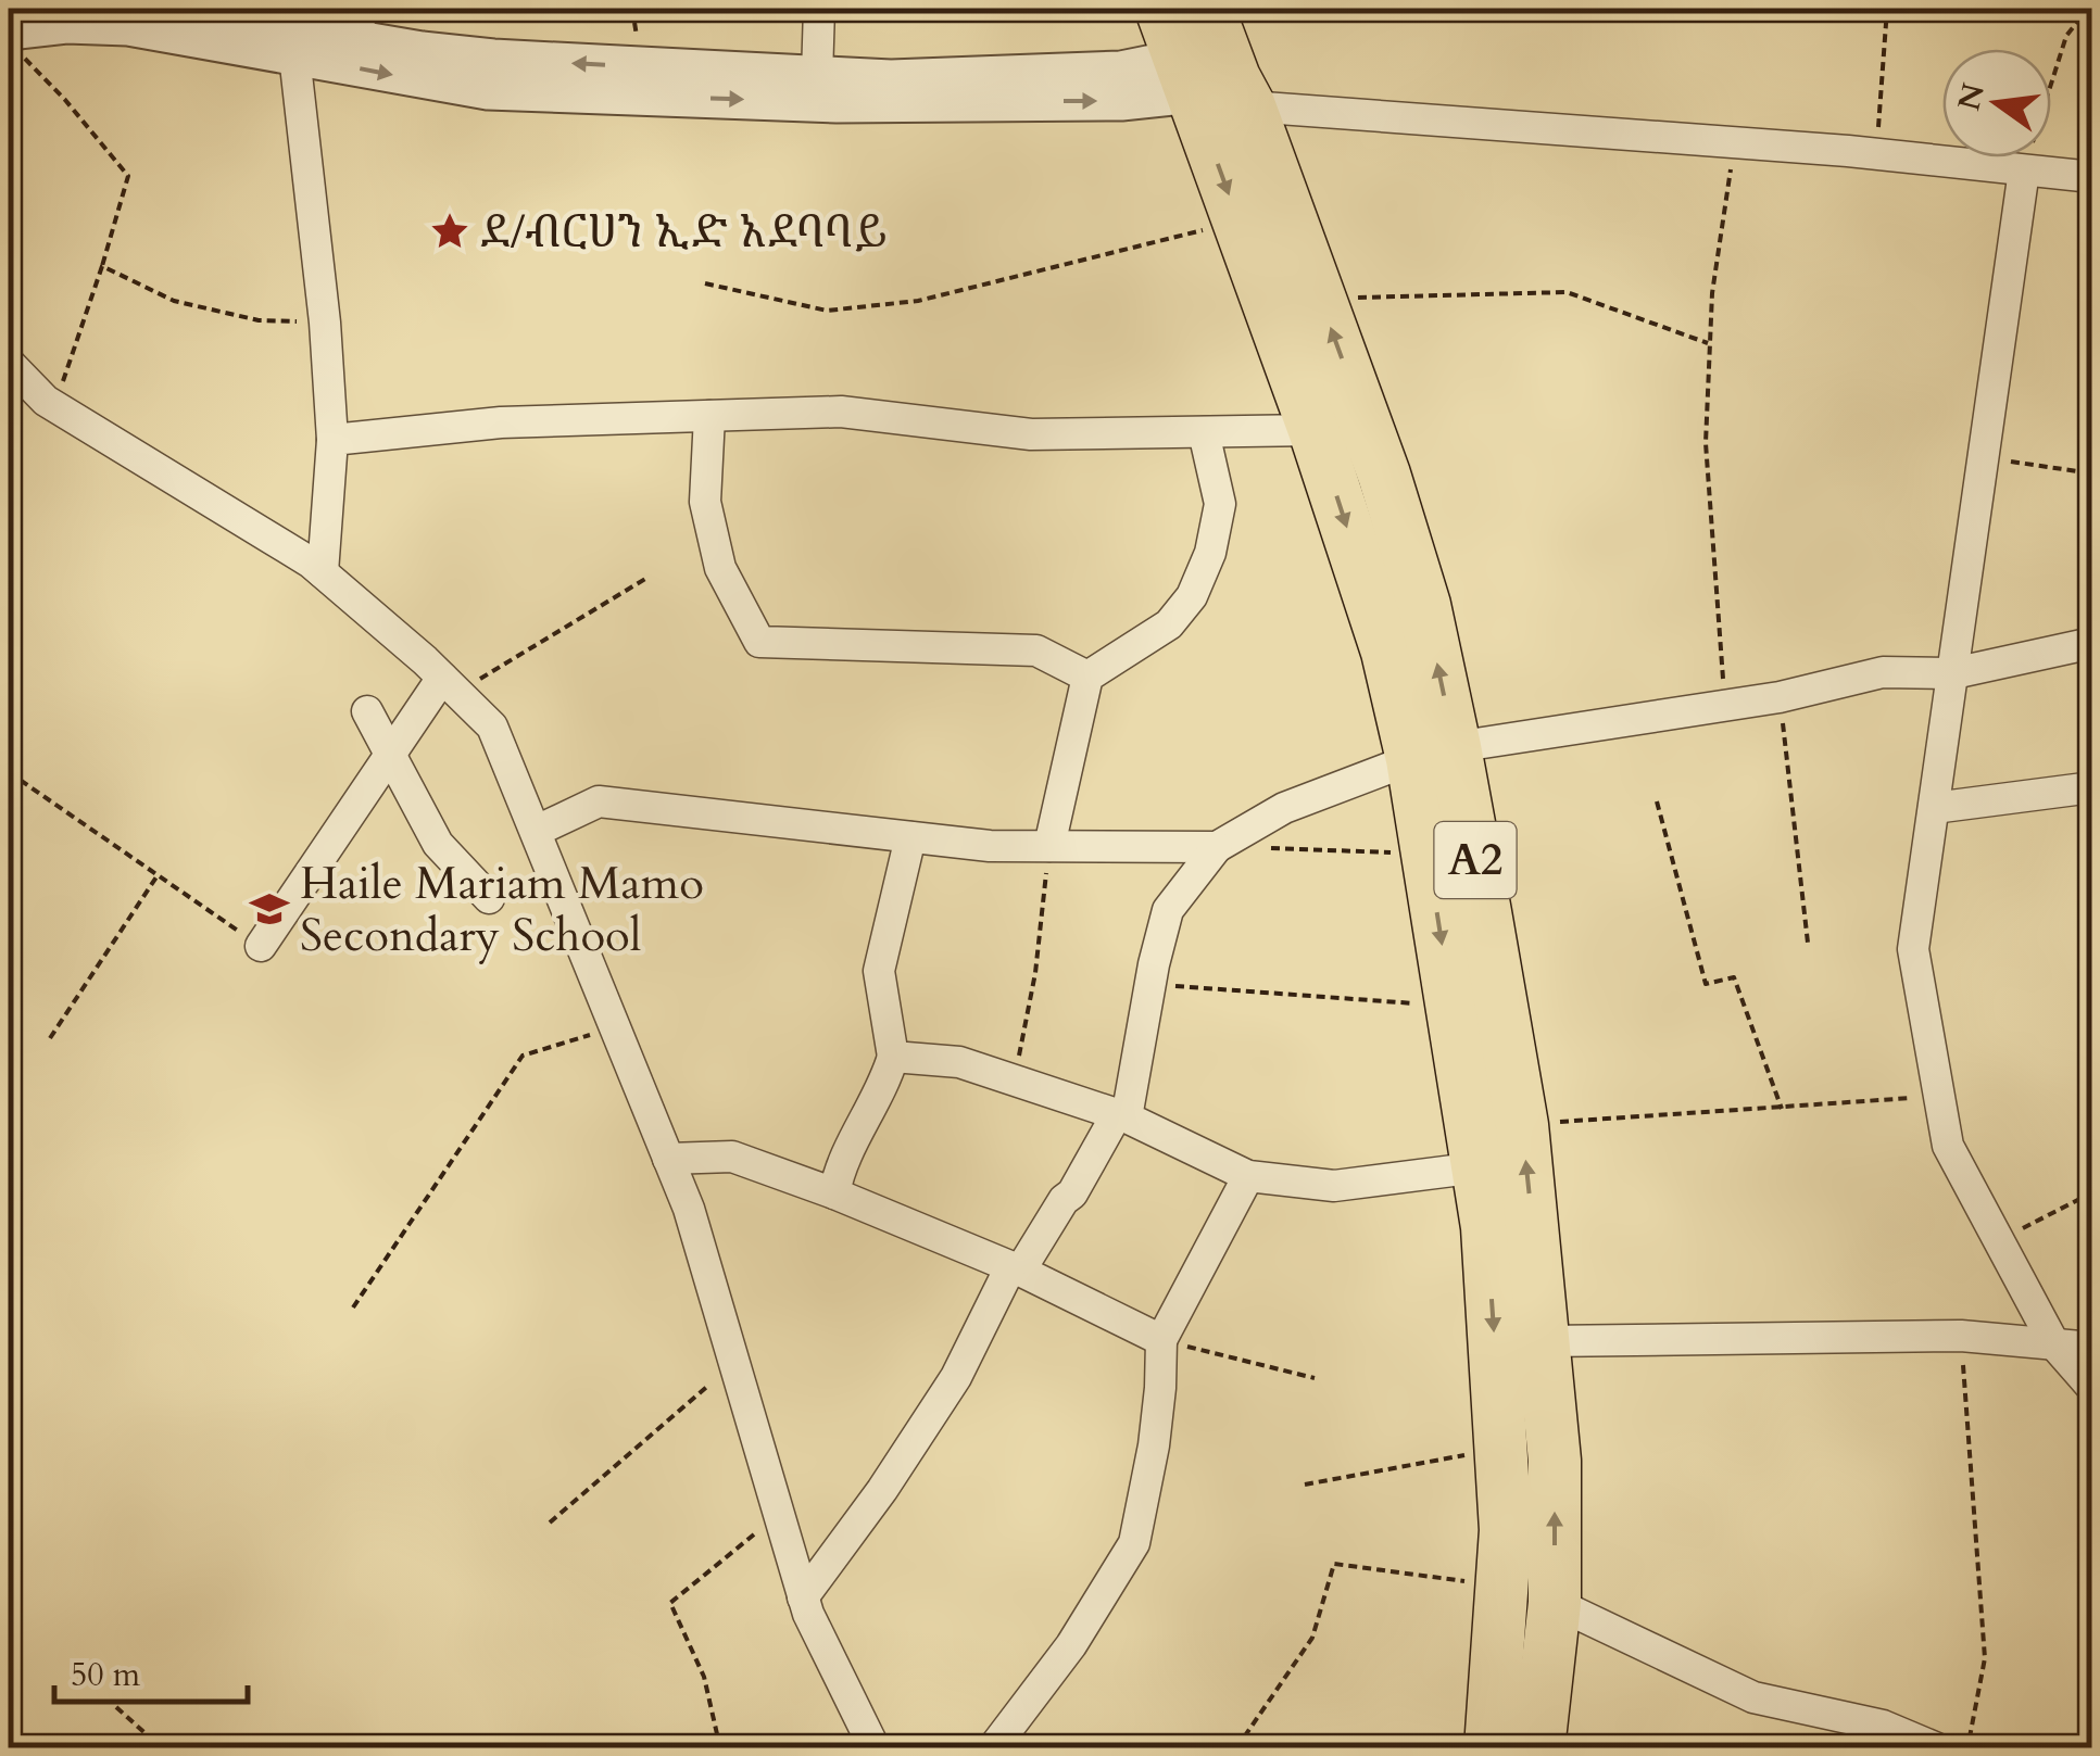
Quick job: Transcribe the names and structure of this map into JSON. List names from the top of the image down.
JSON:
{
  "streets": {
    "highway": ["A2"]
  },
  "places": {
    "place": ["ደ/ብርሀን ኢድ አደባባይ"],
    "school or university": ["Haile Mariam Mamo Secondary School"]
  },
  "scale_bar": "50 m",
  "north": "left"
}
